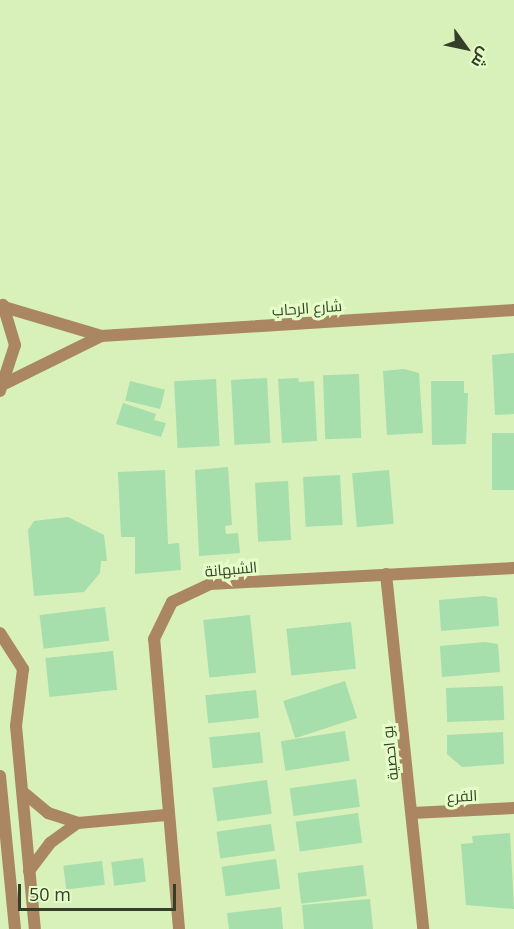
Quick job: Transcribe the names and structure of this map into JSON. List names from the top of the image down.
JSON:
{
  "streets": {
    "street": [
      "شارع الرحاب",
      "الشبهانة",
      "بو احصية",
      "الفرع"
    ]
  },
  "crossings": [
    ["الشبهانة", "بو احصية"],
    ["بو احصية", "الفرع"]
  ],
  "scale_bar": "50 m",
  "north": "bottom right"
}
